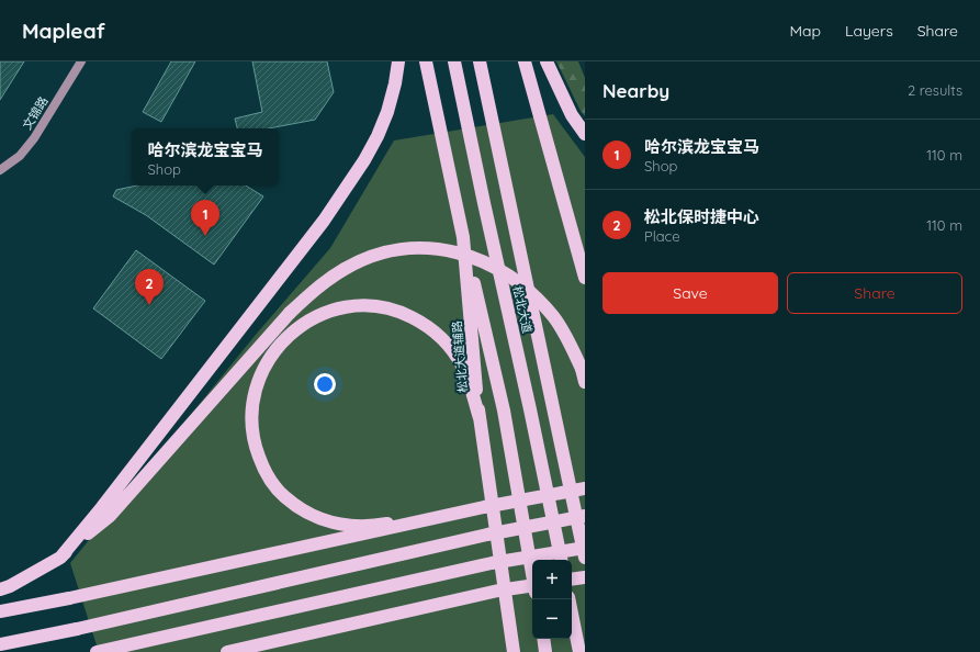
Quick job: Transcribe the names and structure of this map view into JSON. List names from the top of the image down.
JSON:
{
  "streets": {
    "highway": ["松北大道", "松北大道辅路"],
    "street": ["文锦路"]
  },
  "page": {
    "header": "Mapleaf",
    "nav": ["Map", "Layers", "Share"],
    "heading": ["Nearby", "2 results"],
    "list": [
      {
        "mark": "1",
        "name": "哈尔滨龙宝宝马",
        "note": "Shop",
        "value": "110 m"
      },
      {
        "mark": "2",
        "name": "松北保时捷中心",
        "note": "Place",
        "value": "110 m"
      }
    ],
    "popup": ["哈尔滨龙宝宝马", "Shop"],
    "pins": ["1", "2"],
    "buttons": ["Save", "Share"],
    "map_buttons": ["+", "−"]
  }
}
